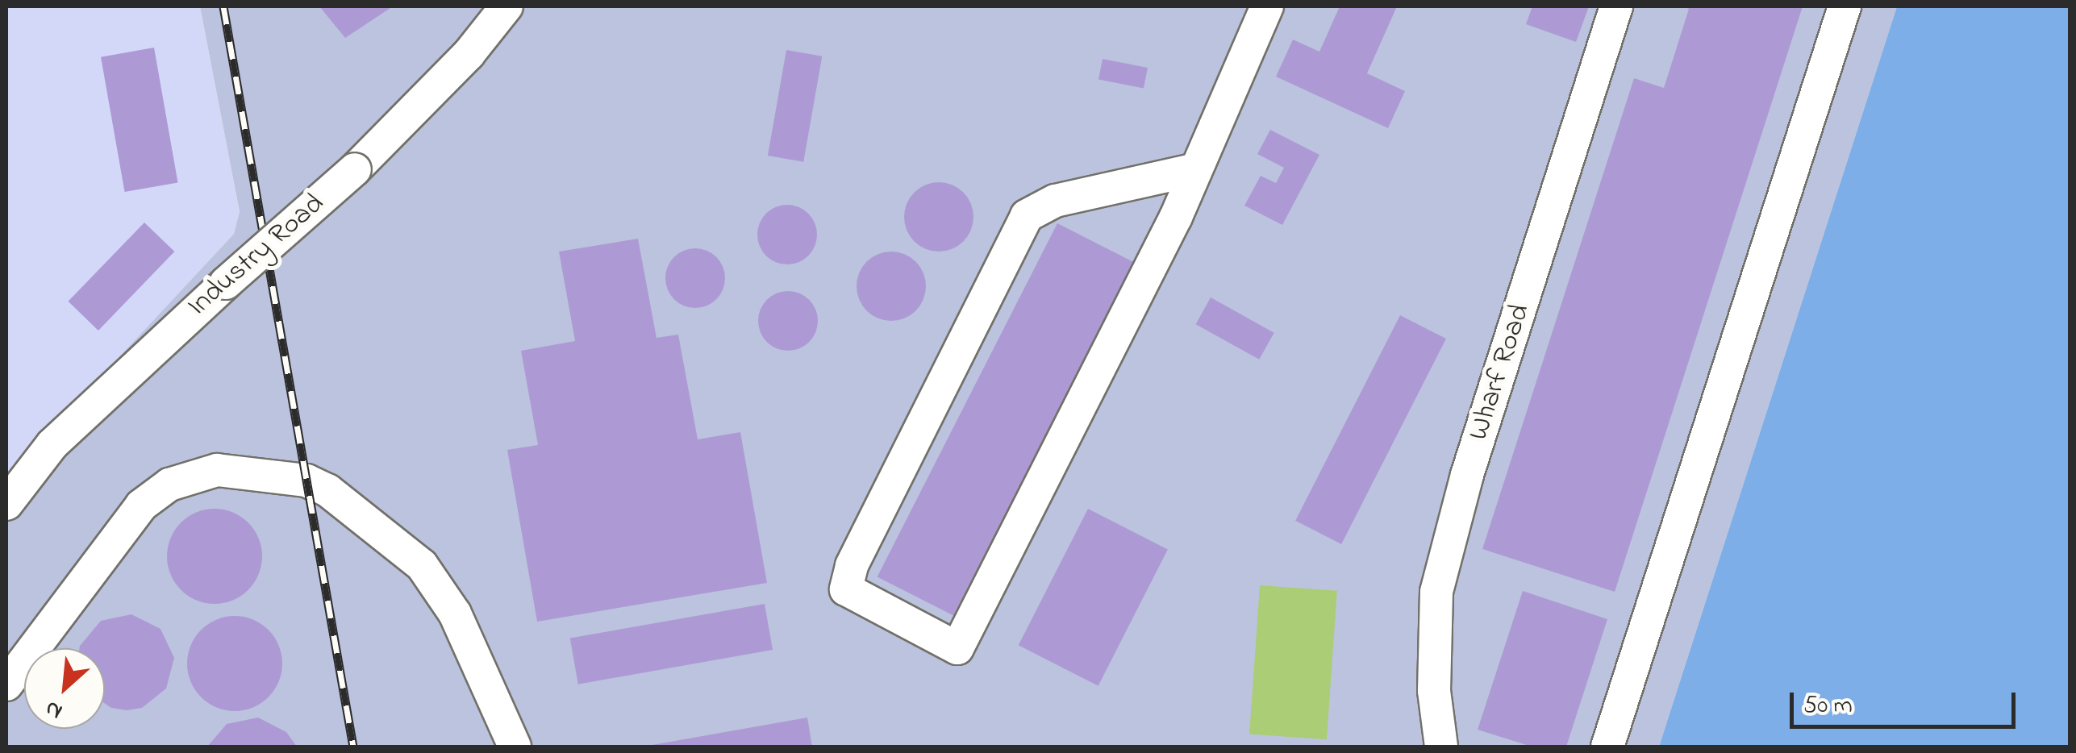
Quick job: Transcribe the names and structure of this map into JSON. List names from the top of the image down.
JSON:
{
  "streets": {
    "street": ["Industry Road", "Wharf Road"]
  },
  "scale_bar": "50 m",
  "north": "bottom left"
}
